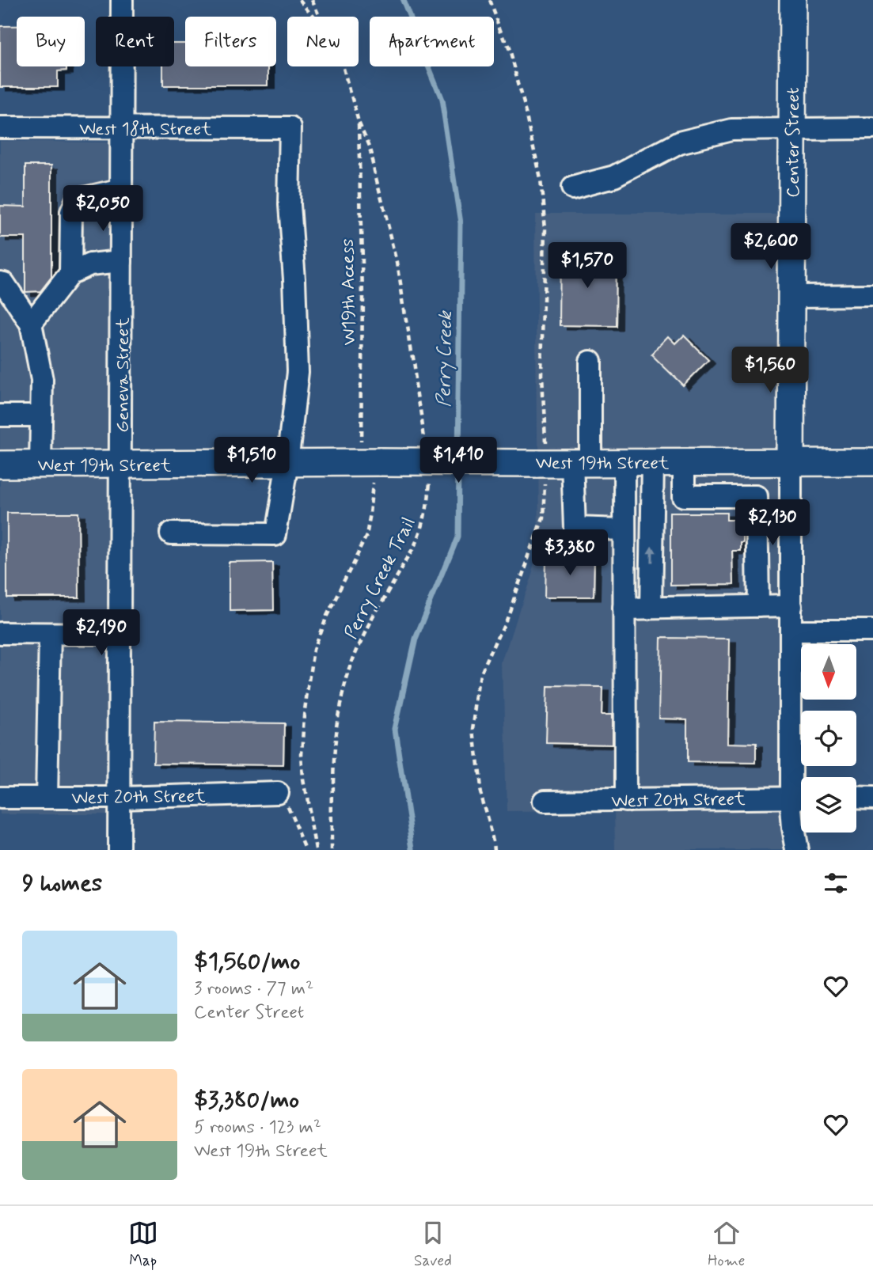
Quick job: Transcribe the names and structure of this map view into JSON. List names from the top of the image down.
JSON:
{
  "streets": {
    "main road": ["Center Street", "West 19th Street"],
    "street": ["West 18th Street", "Geneva Street", "West 20th Street"],
    "path": ["W19th Access", "Perry Creek Trail"]
  },
  "crossings": [
    ["West 18th Street", "Geneva Street"],
    ["West 18th Street", "West 19th Street"],
    ["Center Street", "West 19th Street"],
    ["Center Street", "West 20th Street"],
    ["W19th Access", "West 19th Street"],
    ["Geneva Street", "West 19th Street"],
    ["Geneva Street", "West 20th Street"]
  ],
  "water": ["Perry Creek"],
  "north": "bottom",
  "page": {
    "chip": [
      "Buy",
      "Rent",
      "Filters",
      "New",
      "Apartment"
    ],
    "price": [
      "$2,050",
      "$2,600",
      "$1,570",
      "$1,560",
      "$1,510",
      "$1,410",
      "$2,130",
      "$3,380",
      "$2,190"
    ],
    "heading": "9 homes",
    "list": [
      {
        "name": "$1,560/mo",
        "note": "3 rooms · 77 m² · Center Street"
      },
      {
        "name": "$3,380/mo",
        "note": "5 rooms · 123 m² · West 19th Street"
      }
    ],
    "tabs": ["Map", "Saved", "Home"]
  }
}
